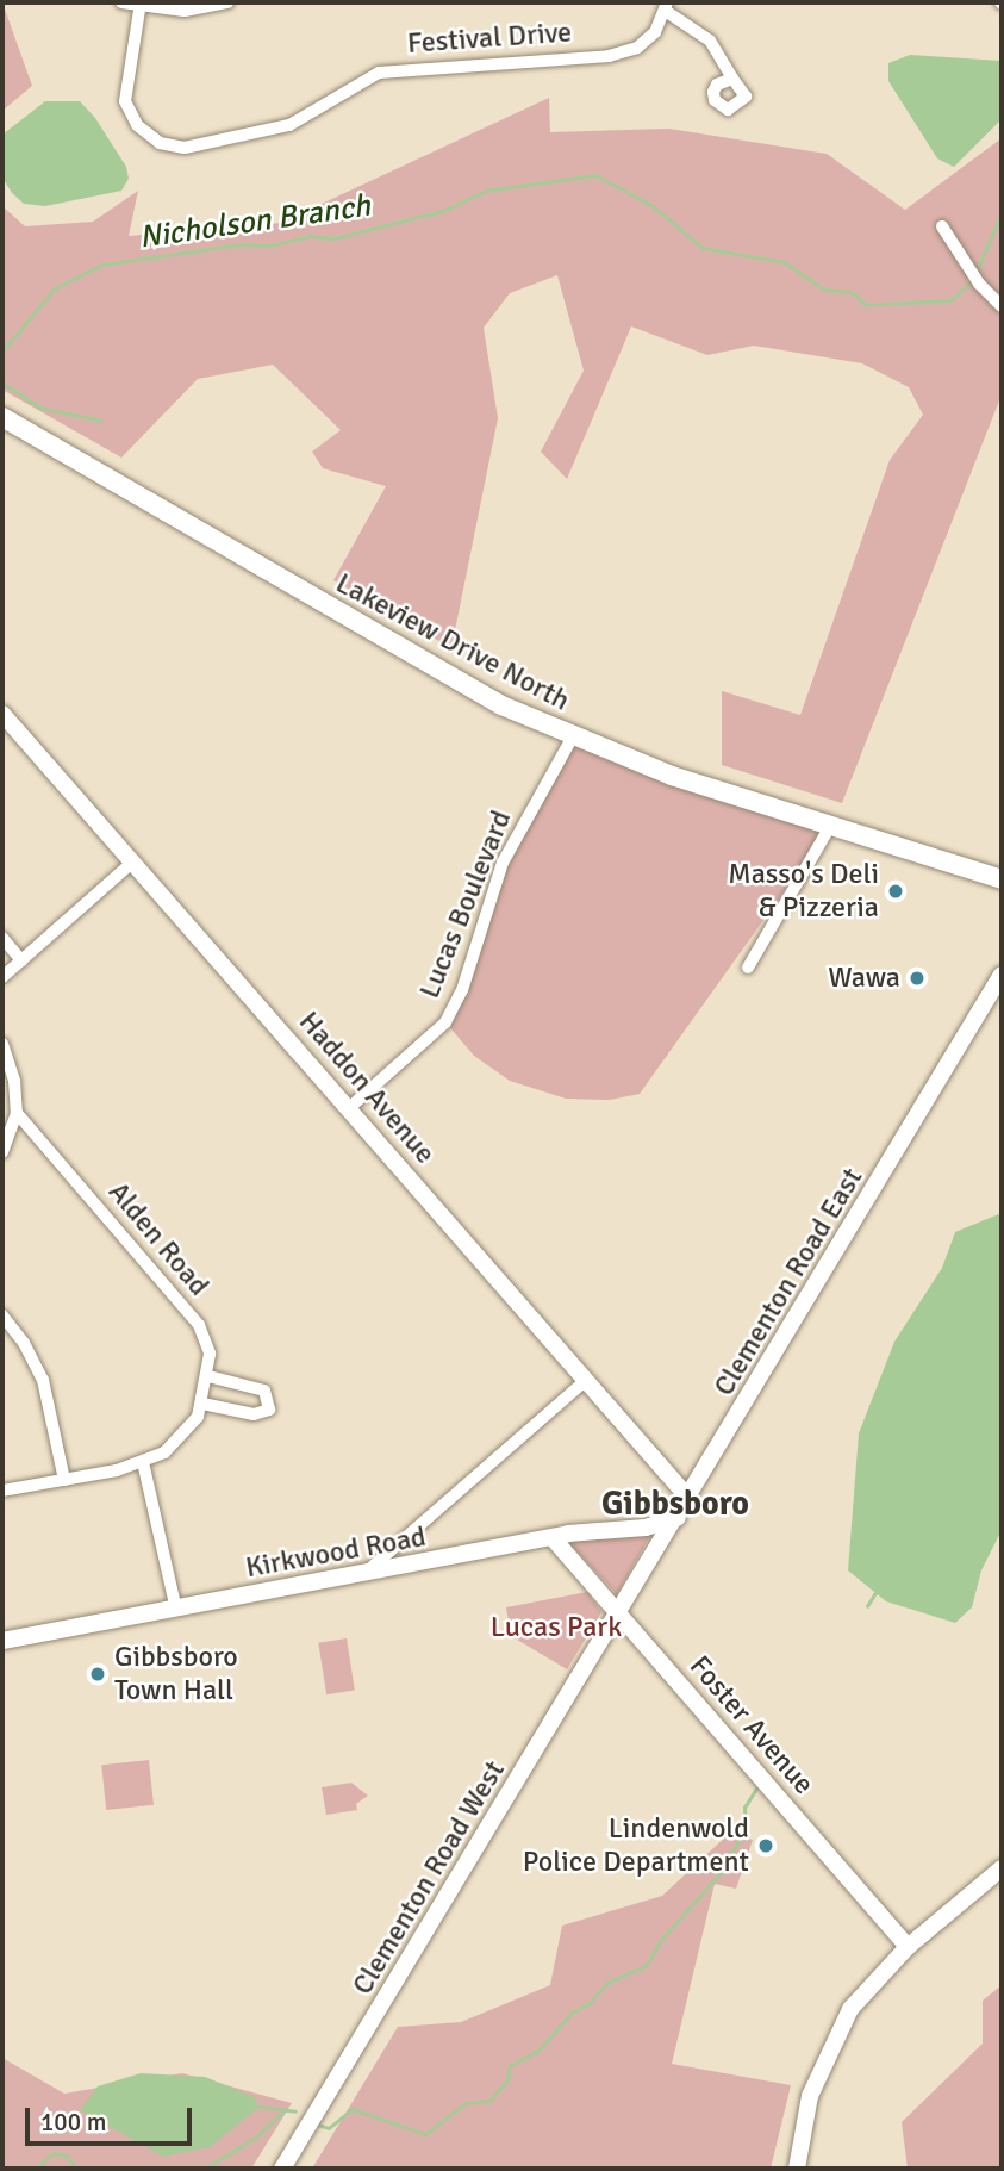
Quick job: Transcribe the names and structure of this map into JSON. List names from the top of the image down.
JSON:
{
  "streets": {
    "main road": ["Lakeview Drive North"],
    "street": [
      "Festival Drive",
      "Lucas Boulevard",
      "Haddon Avenue",
      "Alden Road",
      "Clementon Road East",
      "Kirkwood Road",
      "Foster Avenue",
      "Clementon Road West"
    ]
  },
  "crossings": [
    ["Lakeview Drive North", "Lucas Boulevard"],
    ["Lucas Boulevard", "Haddon Avenue"],
    ["Haddon Avenue", "Clementon Road East"],
    ["Clementon Road East", "Kirkwood Road"],
    ["Clementon Road East", "Foster Avenue"],
    ["Clementon Road East", "Clementon Road West"],
    ["Kirkwood Road", "Foster Avenue"],
    ["Foster Avenue", "Clementon Road West"]
  ],
  "districts": ["Gibbsboro"],
  "water": ["Nicholson Branch"],
  "parks": ["Lucas Park"],
  "places": [
    "Masso's Deli & Pizzeria",
    "Wawa",
    "Gibbsboro Town Hall",
    "Lindenwold Police Department"
  ],
  "scale_bar": "100 m"
}
